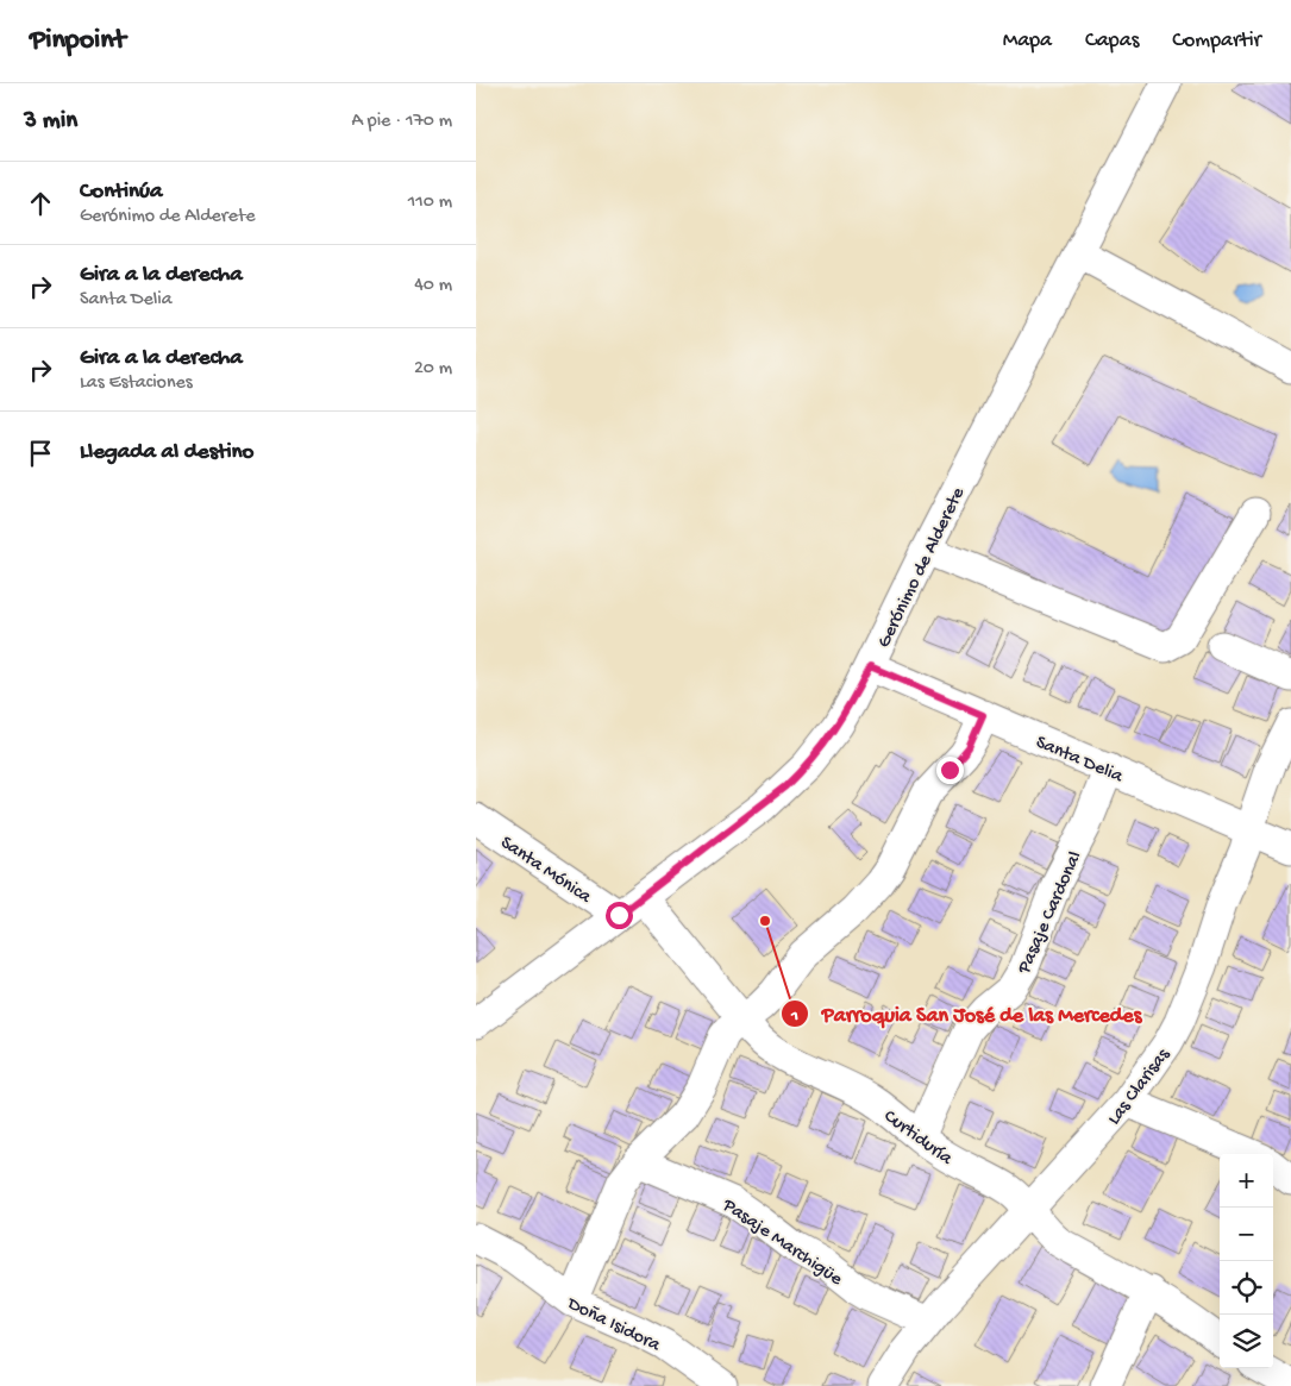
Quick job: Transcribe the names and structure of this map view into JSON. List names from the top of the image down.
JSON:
{
  "streets": {
    "street": [
      "Gerónimo de Alderete",
      "Santa Delia",
      "Santa Mónica",
      "Pasaje Cardonal",
      "Las Clarisas",
      "Curtiduría",
      "Pasaje Marchigüe",
      "Doña Isidora"
    ]
  },
  "crossings": [
    ["Gerónimo de Alderete", "Santa Delia"],
    ["Gerónimo de Alderete", "Santa Mónica"],
    ["Gerónimo de Alderete", "Curtiduría"],
    ["Santa Delia", "Pasaje Cardonal"],
    ["Santa Delia", "Las Clarisas"],
    ["Pasaje Cardonal", "Curtiduría"],
    ["Las Clarisas", "Curtiduría"],
    ["Las Clarisas", "Pasaje Marchigüe"]
  ],
  "places": ["Parroquia San José de las Mercedes"],
  "page": {
    "header": "Pinpoint",
    "nav": ["Mapa", "Capas", "Compartir"],
    "heading": ["3 min", "A pie · 170 m"],
    "list": [
      ["Continúa", "Gerónimo de Alderete", "110 m"],
      ["Gira a la derecha", "Santa Delia", "40 m"],
      ["Gira a la derecha", "Las Estaciones", "20 m"],
      "Llegada al destino"
    ],
    "map_buttons": ["+", "−"]
  }
}
